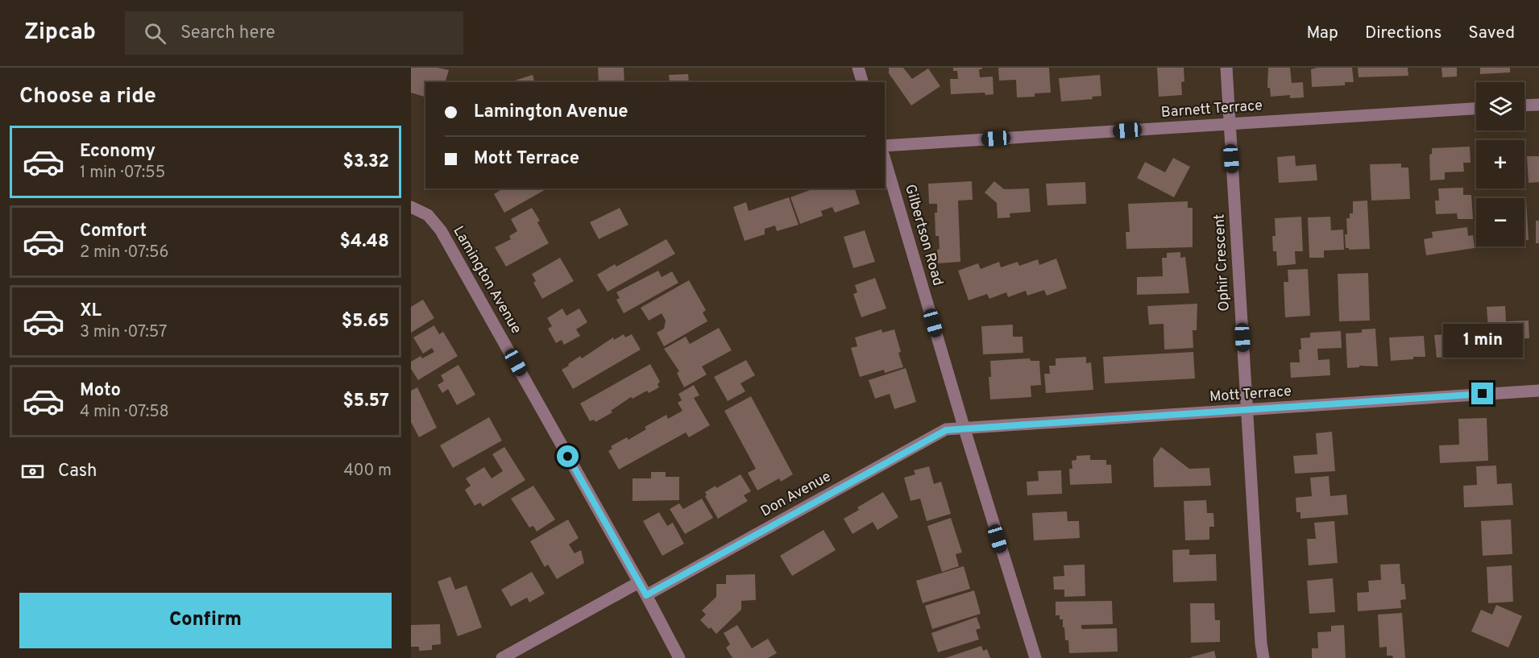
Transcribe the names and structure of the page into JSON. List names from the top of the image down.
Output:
{
  "streets": {
    "street": [
      "Barnett Terrace",
      "Gilbertson Road",
      "Ophir Crescent",
      "Lamington Avenue",
      "Mott Terrace",
      "Don Avenue"
    ]
  },
  "crossings": [
    ["Barnett Terrace", "Ophir Crescent"],
    ["Gilbertson Road", "Mott Terrace"],
    ["Gilbertson Road", "Don Avenue"],
    ["Ophir Crescent", "Mott Terrace"],
    ["Lamington Avenue", "Don Avenue"],
    ["Mott Terrace", "Don Avenue"]
  ],
  "page": {
    "header": "Zipcab",
    "search": "Search here",
    "nav": ["Map", "Directions", "Saved"],
    "heading": "Choose a ride",
    "map_buttons": ["+", "−"],
    "banner": ["Lamington Avenue", "Mott Terrace"],
    "list": [
      {
        "name": "Economy",
        "note": "1 min · 07:55",
        "value": "$3.32"
      },
      {
        "name": "Comfort",
        "note": "2 min · 07:56",
        "value": "$4.48"
      },
      {
        "name": "XL",
        "note": "3 min · 07:57",
        "value": "$5.65"
      },
      {
        "name": "Moto",
        "note": "4 min · 07:58",
        "value": "$5.57"
      }
    ],
    "bubble": "1 min",
    "pay": ["Cash", "400 m"],
    "buttons": "Confirm"
  }
}
